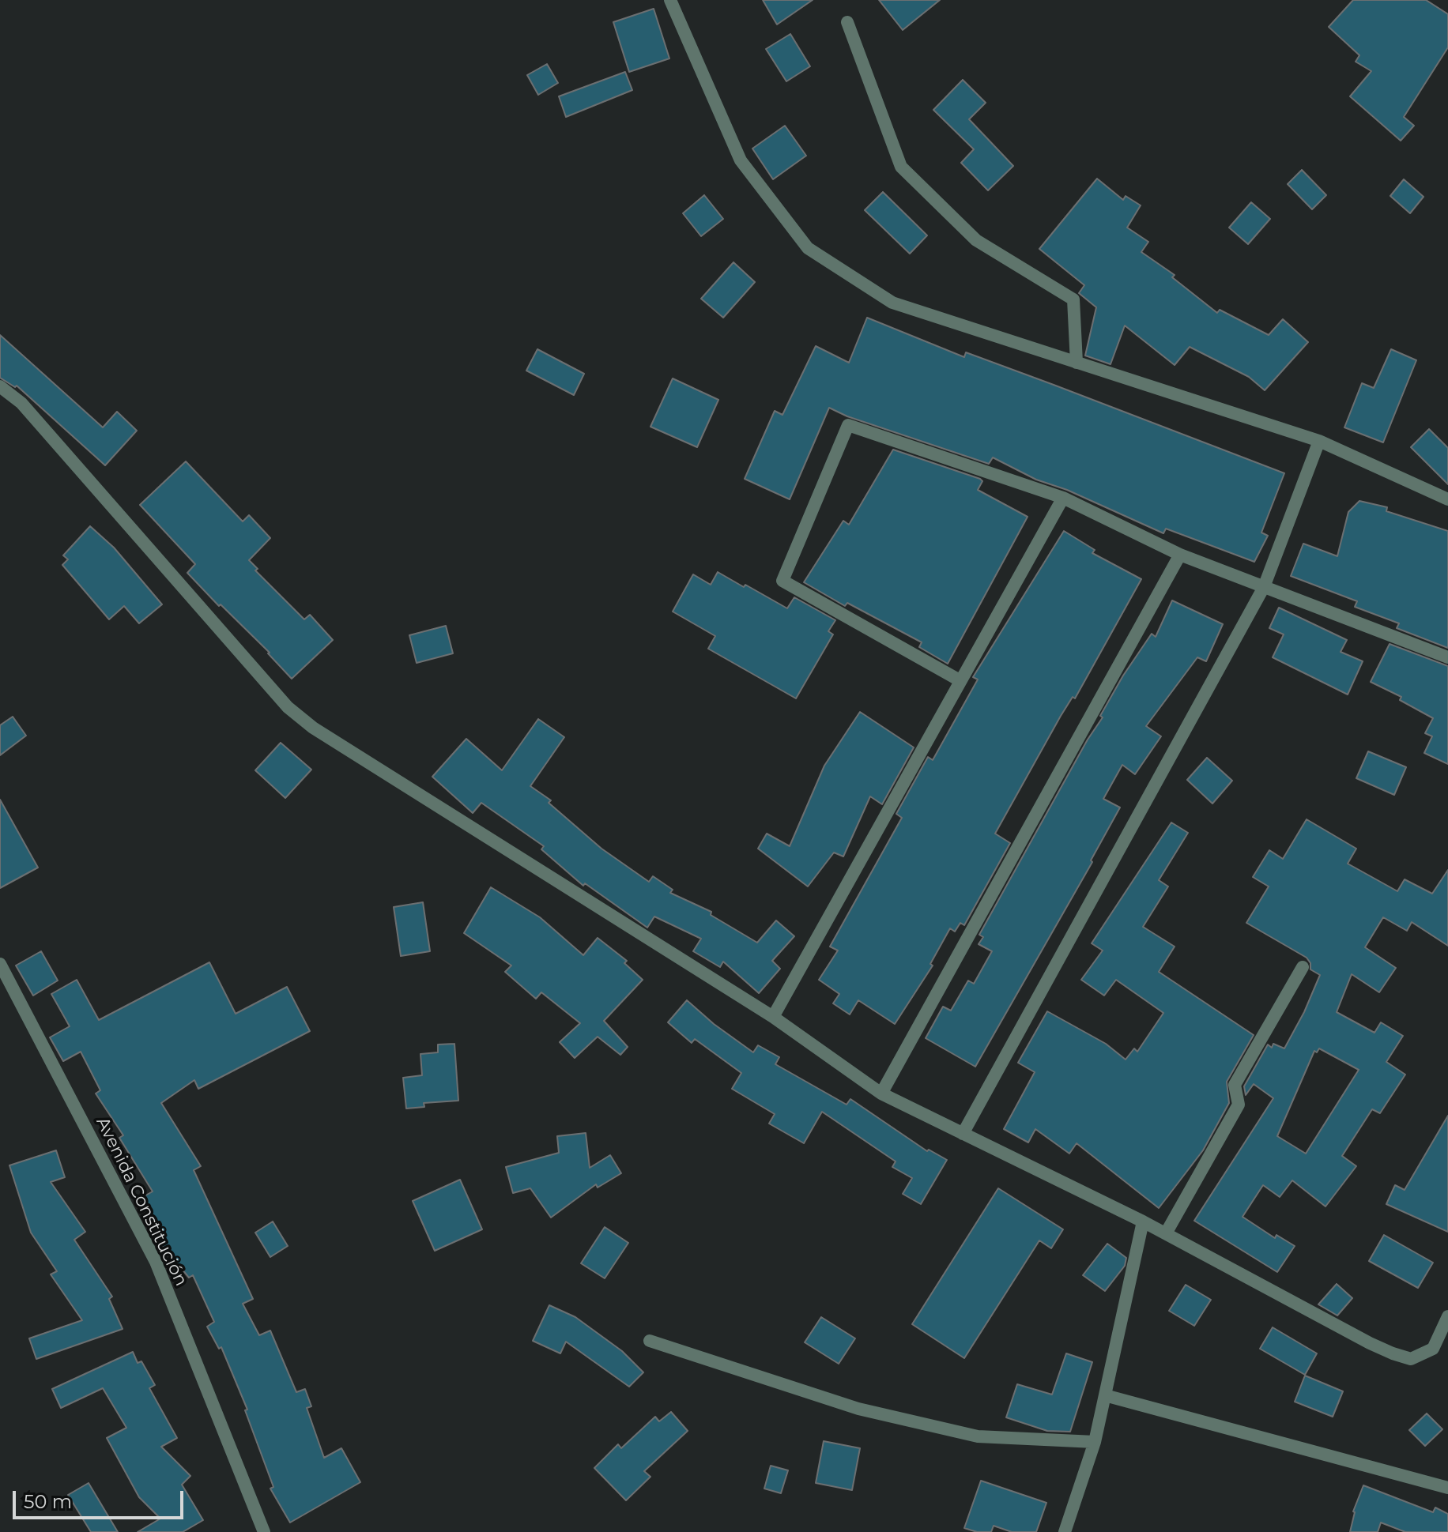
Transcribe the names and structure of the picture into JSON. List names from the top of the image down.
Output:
{
  "streets": {
    "street": ["Avenida Constitución"]
  },
  "scale_bar": "50 m"
}
